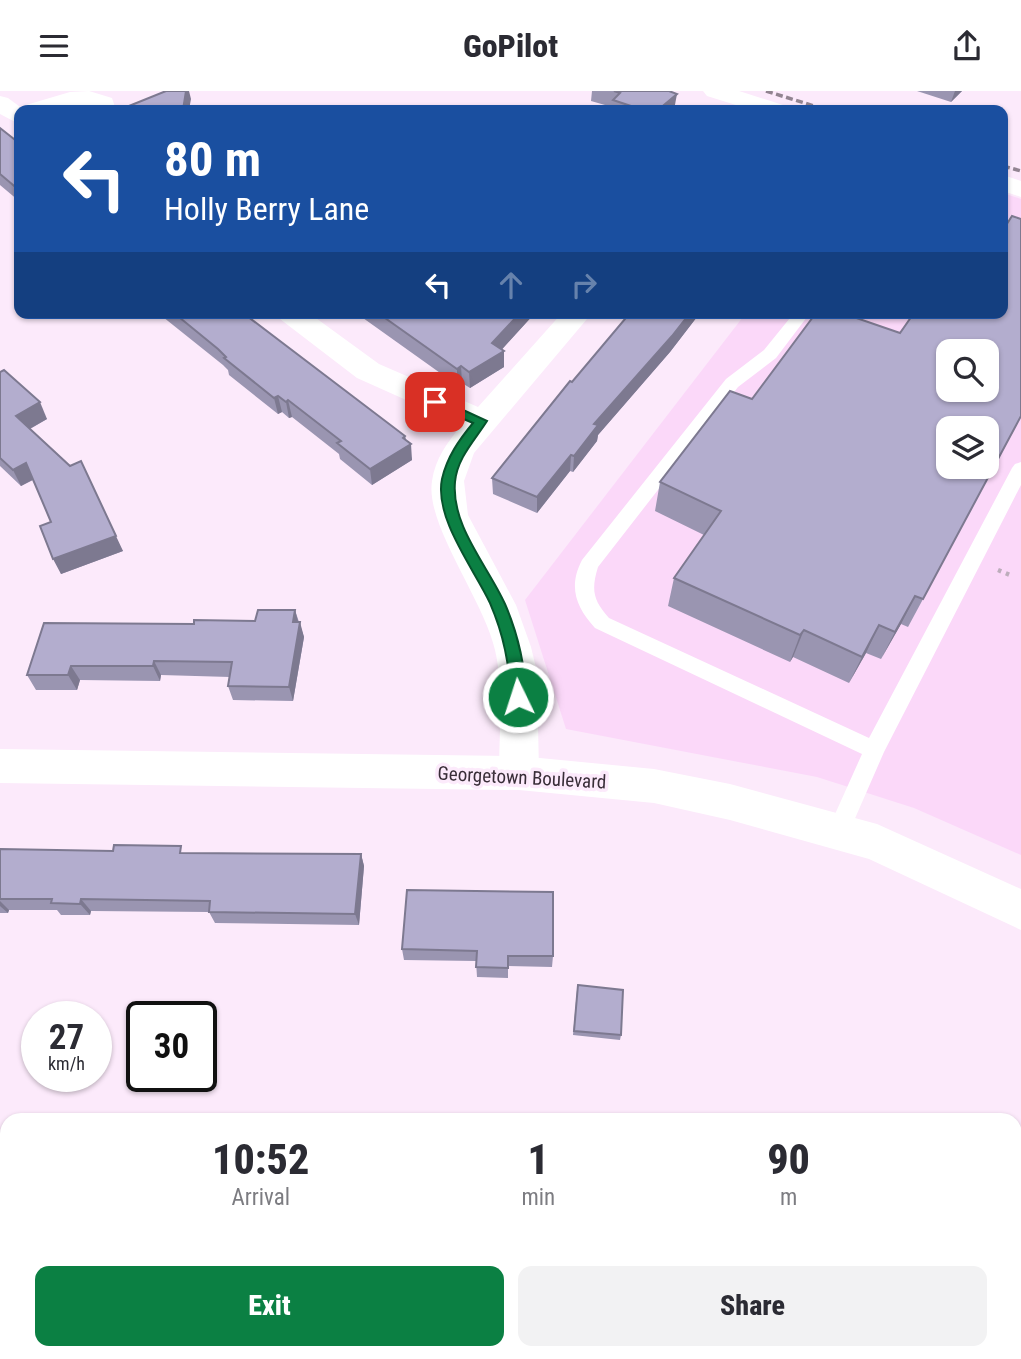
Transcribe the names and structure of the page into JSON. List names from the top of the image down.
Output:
{
  "streets": {
    "street": ["Georgetown Boulevard"]
  },
  "page": {
    "header": "GoPilot",
    "turn": ["80 m", "Holly Berry Lane"],
    "speed": "27 km/h",
    "limit": "30",
    "eta": [
      "10:52",
      "Arrival",
      "1",
      "min",
      "90",
      "m"
    ],
    "buttons": ["Exit", "Share"]
  }
}
